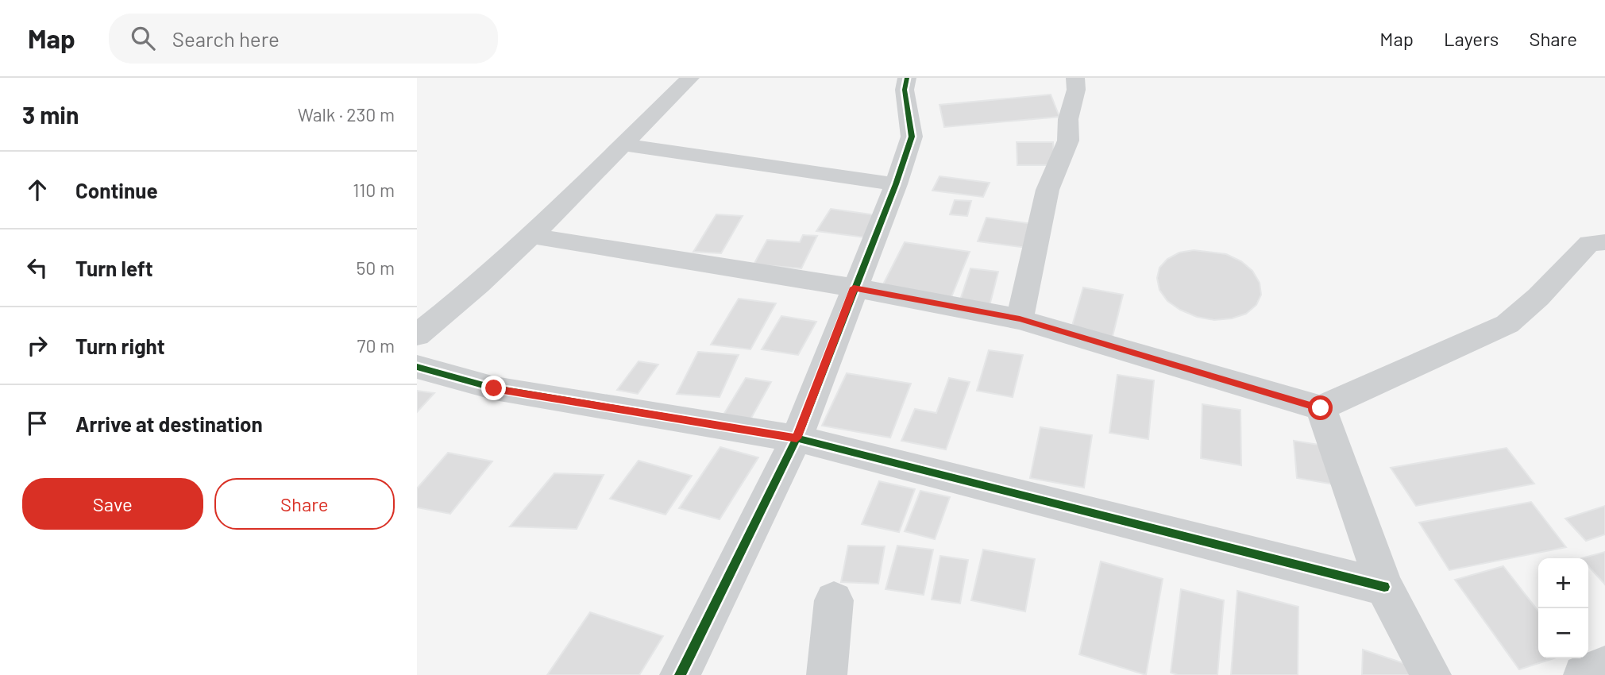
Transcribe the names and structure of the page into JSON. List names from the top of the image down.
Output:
{
  "page": {
    "header": "Map",
    "search": "Search here",
    "nav": ["Map", "Layers", "Share"],
    "heading": ["3 min", "Walk · 230 m"],
    "list": [
      ["Continue", "110 m"],
      ["Turn left", "50 m"],
      ["Turn right", "70 m"],
      "Arrive at destination"
    ],
    "buttons": ["Save", "Share"],
    "map_buttons": ["+", "−"]
  }
}
